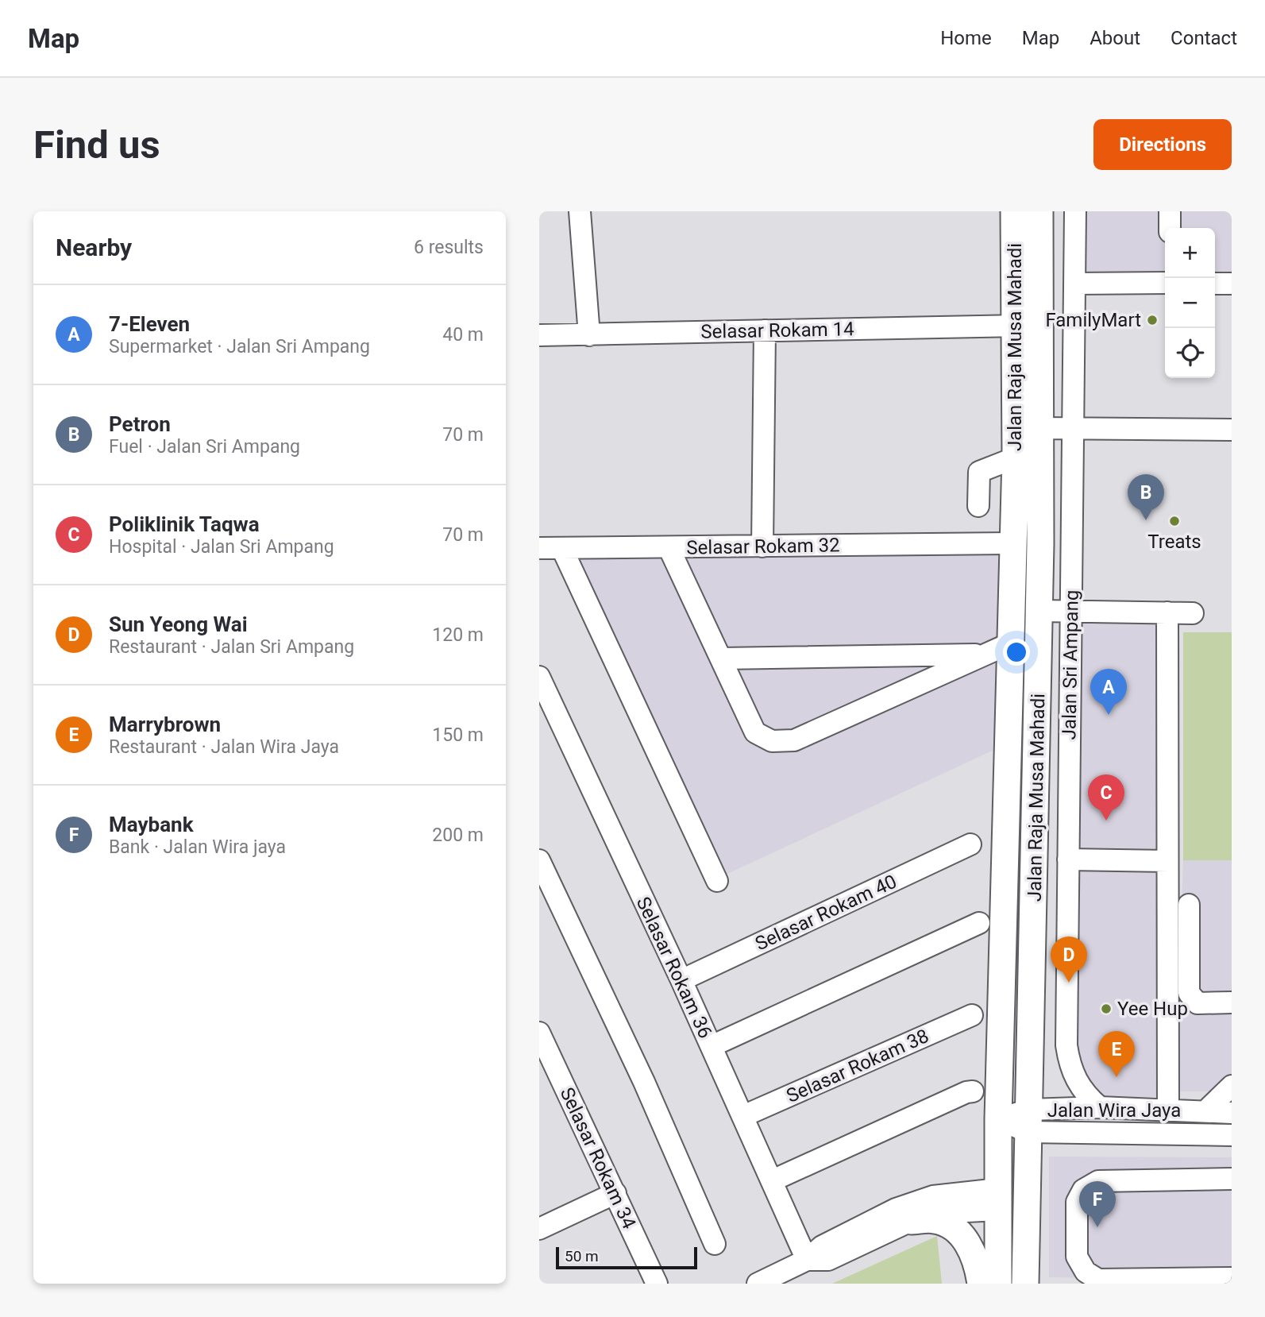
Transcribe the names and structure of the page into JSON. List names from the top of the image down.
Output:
{
  "streets": {
    "main road": ["Jalan Raja Musa Mahadi"],
    "street": [
      "Selasar Rokam 14",
      "Selasar Rokam 32",
      "Jalan Sri Ampang",
      "Selasar Rokam 40",
      "Selasar Rokam 36",
      "Selasar Rokam 38",
      "Jalan Wira Jaya",
      "Selasar Rokam 34"
    ]
  },
  "crossings": [
    ["Selasar Rokam 14", "Jalan Raja Musa Mahadi"],
    ["Jalan Raja Musa Mahadi", "Selasar Rokam 32"],
    ["Jalan Raja Musa Mahadi", "Jalan Wira Jaya"],
    ["Jalan Sri Ampang", "Jalan Wira Jaya"],
    ["Selasar Rokam 40", "Selasar Rokam 36"],
    ["Selasar Rokam 36", "Selasar Rokam 38"]
  ],
  "places": ["FamilyMart", "Treats", "Yee Hup"],
  "scale_bar": "50 m",
  "page": {
    "header": "Map",
    "nav": [
      "Home",
      "Map",
      "About",
      "Contact"
    ],
    "buttons": "Directions",
    "title": "Find us",
    "heading": ["Nearby", "6 results"],
    "map_buttons": ["+", "−"],
    "list": [
      {
        "mark": "A",
        "name": "7-Eleven",
        "note": "Supermarket · Jalan Sri Ampang",
        "value": "40 m"
      },
      {
        "mark": "B",
        "name": "Petron",
        "note": "Fuel · Jalan Sri Ampang",
        "value": "70 m"
      },
      {
        "mark": "C",
        "name": "Poliklinik Taqwa",
        "note": "Hospital · Jalan Sri Ampang",
        "value": "70 m"
      },
      {
        "mark": "D",
        "name": "Sun Yeong Wai",
        "note": "Restaurant · Jalan Sri Ampang",
        "value": "120 m"
      },
      {
        "mark": "E",
        "name": "Marrybrown",
        "note": "Restaurant · Jalan Wira Jaya",
        "value": "150 m"
      },
      {
        "mark": "F",
        "name": "Maybank",
        "note": "Bank · Jalan Wira jaya",
        "value": "200 m"
      }
    ],
    "pins": [
      "B",
      "A",
      "C",
      "D",
      "E",
      "F"
    ],
    "scale": "50 m"
  }
}
